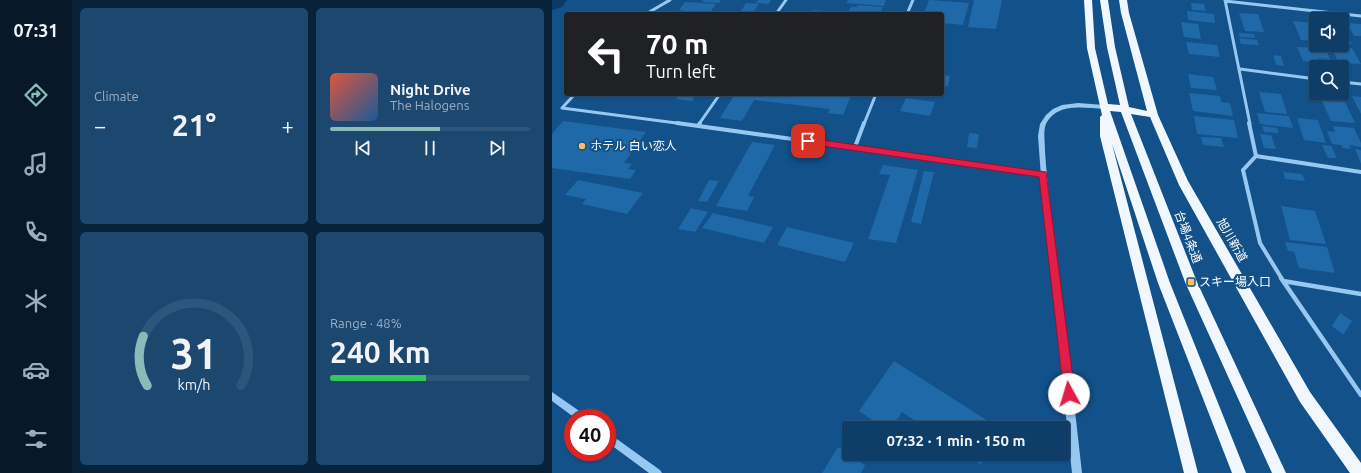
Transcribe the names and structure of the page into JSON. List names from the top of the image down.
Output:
{
  "streets": {
    "highway": ["台場4条通", "旭川新道"]
  },
  "places": {
    "other": ["ホテル 白い恋人"],
    "transit": ["スキー場入口"]
  },
  "page": {
    "tabs": "07:31",
    "tile": [
      "Climate",
      ["Range · 48%", "240 km"]
    ],
    "turn": ["70 m", "Turn left"],
    "song": ["Night Drive", "The Halogens"],
    "heat": ["−", "21°", "+"],
    "limit": "40",
    "trip": "07:32 · 1 min · 150 m",
    "gauge": ["31", "km/h"]
  }
}
